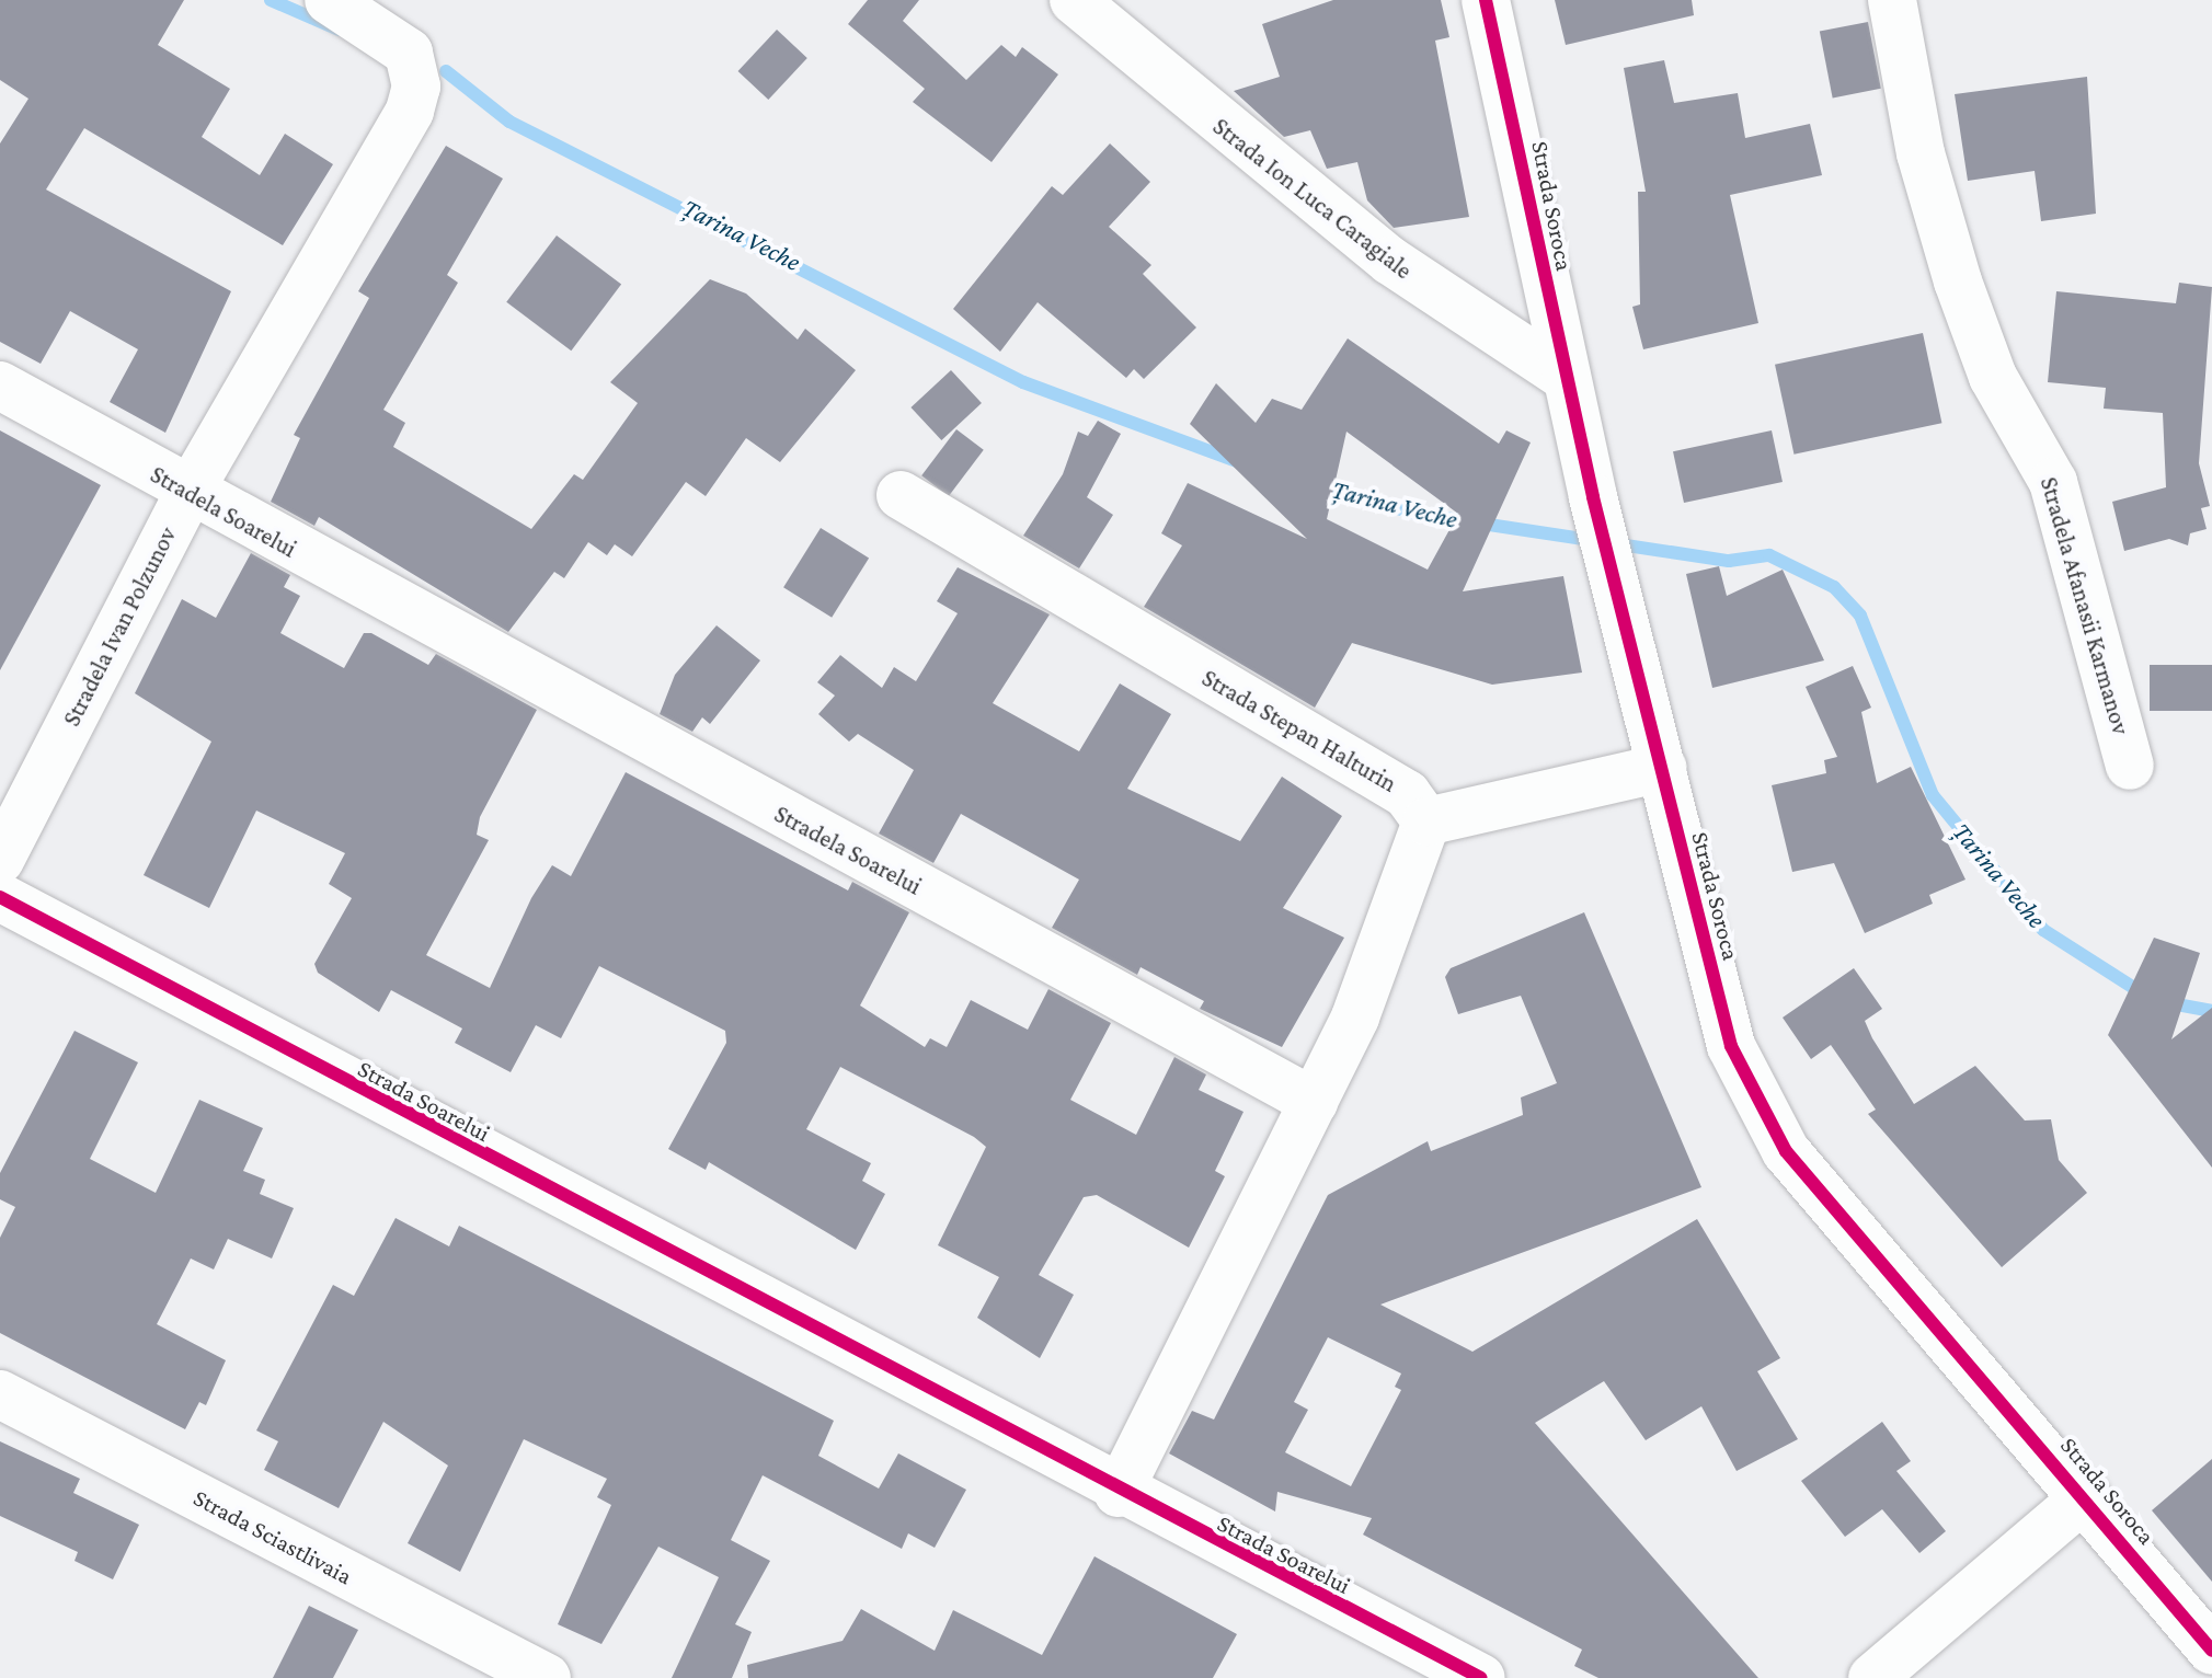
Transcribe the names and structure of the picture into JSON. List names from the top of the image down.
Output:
{
  "streets": {
    "street": [
      "Strada Ion Luca Caragiale",
      "Strada Soroca",
      "Stradela Soarelui",
      "Stradela Afanasii Karmanov",
      "Stradela Ivan Polzunov",
      "Strada Stepan Halturin",
      "Strada Soarelui",
      "Strada Sciastlivaia"
    ]
  },
  "crossings": [
    ["Strada Ion Luca Caragiale", "Strada Soroca"],
    ["Stradela Soarelui", "Stradela Ivan Polzunov"]
  ],
  "water": ["Țarina Veche"]
}
